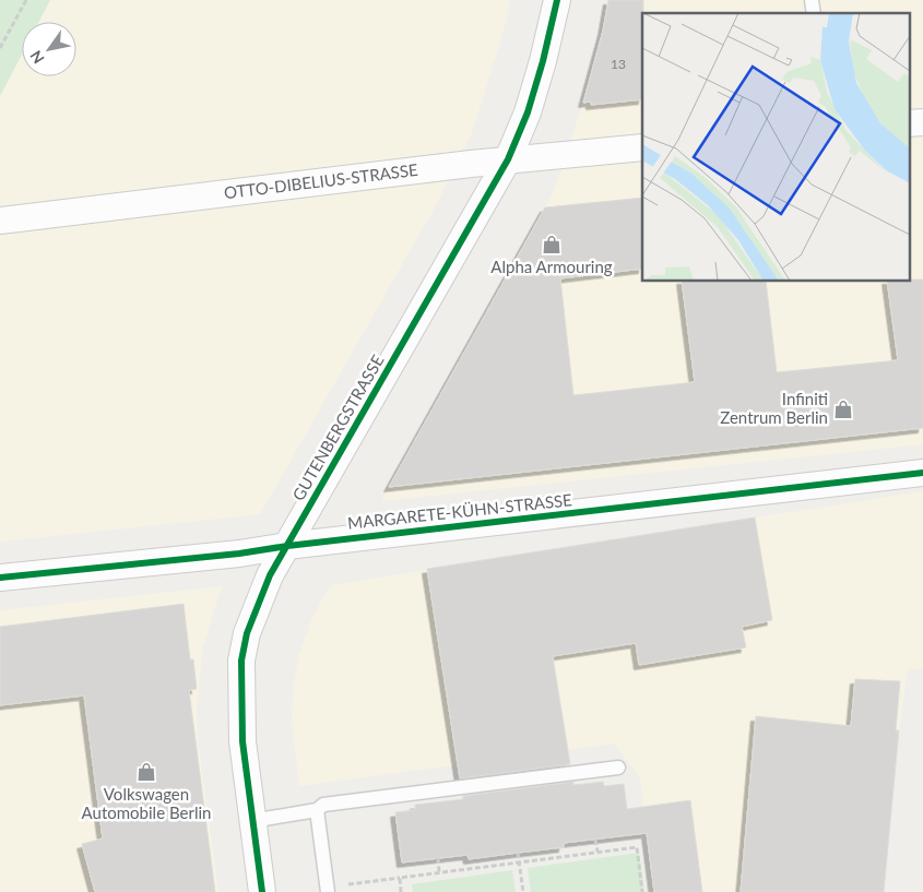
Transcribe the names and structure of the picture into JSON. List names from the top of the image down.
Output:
{
  "streets": {
    "street": ["OTTO-DIBELIUS-STRASSE", "GUTENBERGSTRASSE", "MARGARETE-KÜHN-STRASSE"]
  },
  "crossings": [
    ["OTTO-DIBELIUS-STRASSE", "GUTENBERGSTRASSE"],
    ["GUTENBERGSTRASSE", "MARGARETE-KÜHN-STRASSE"]
  ],
  "places": {
    "shop": ["Alpha Armouring", "Infiniti Zentrum Berlin", "Volkswagen Automobile Berlin"]
  },
  "house_numbers": ["13"],
  "north": "bottom left"
}
